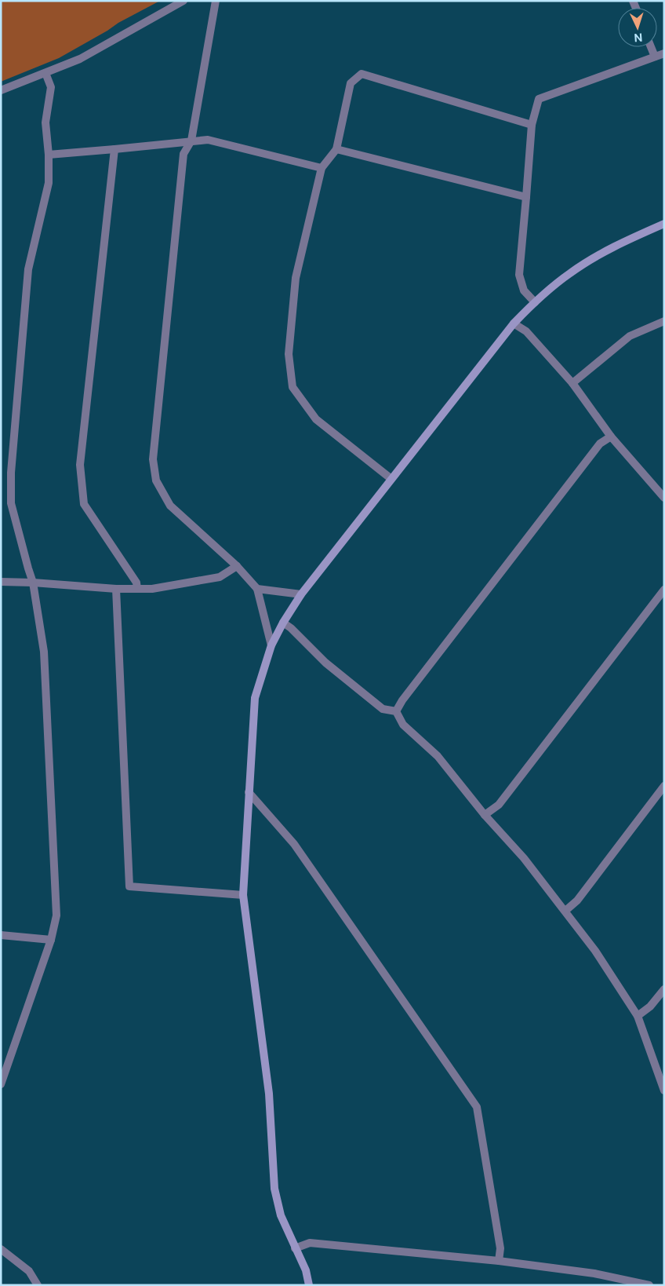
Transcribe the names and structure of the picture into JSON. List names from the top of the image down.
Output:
{
  "north": "bottom"
}
